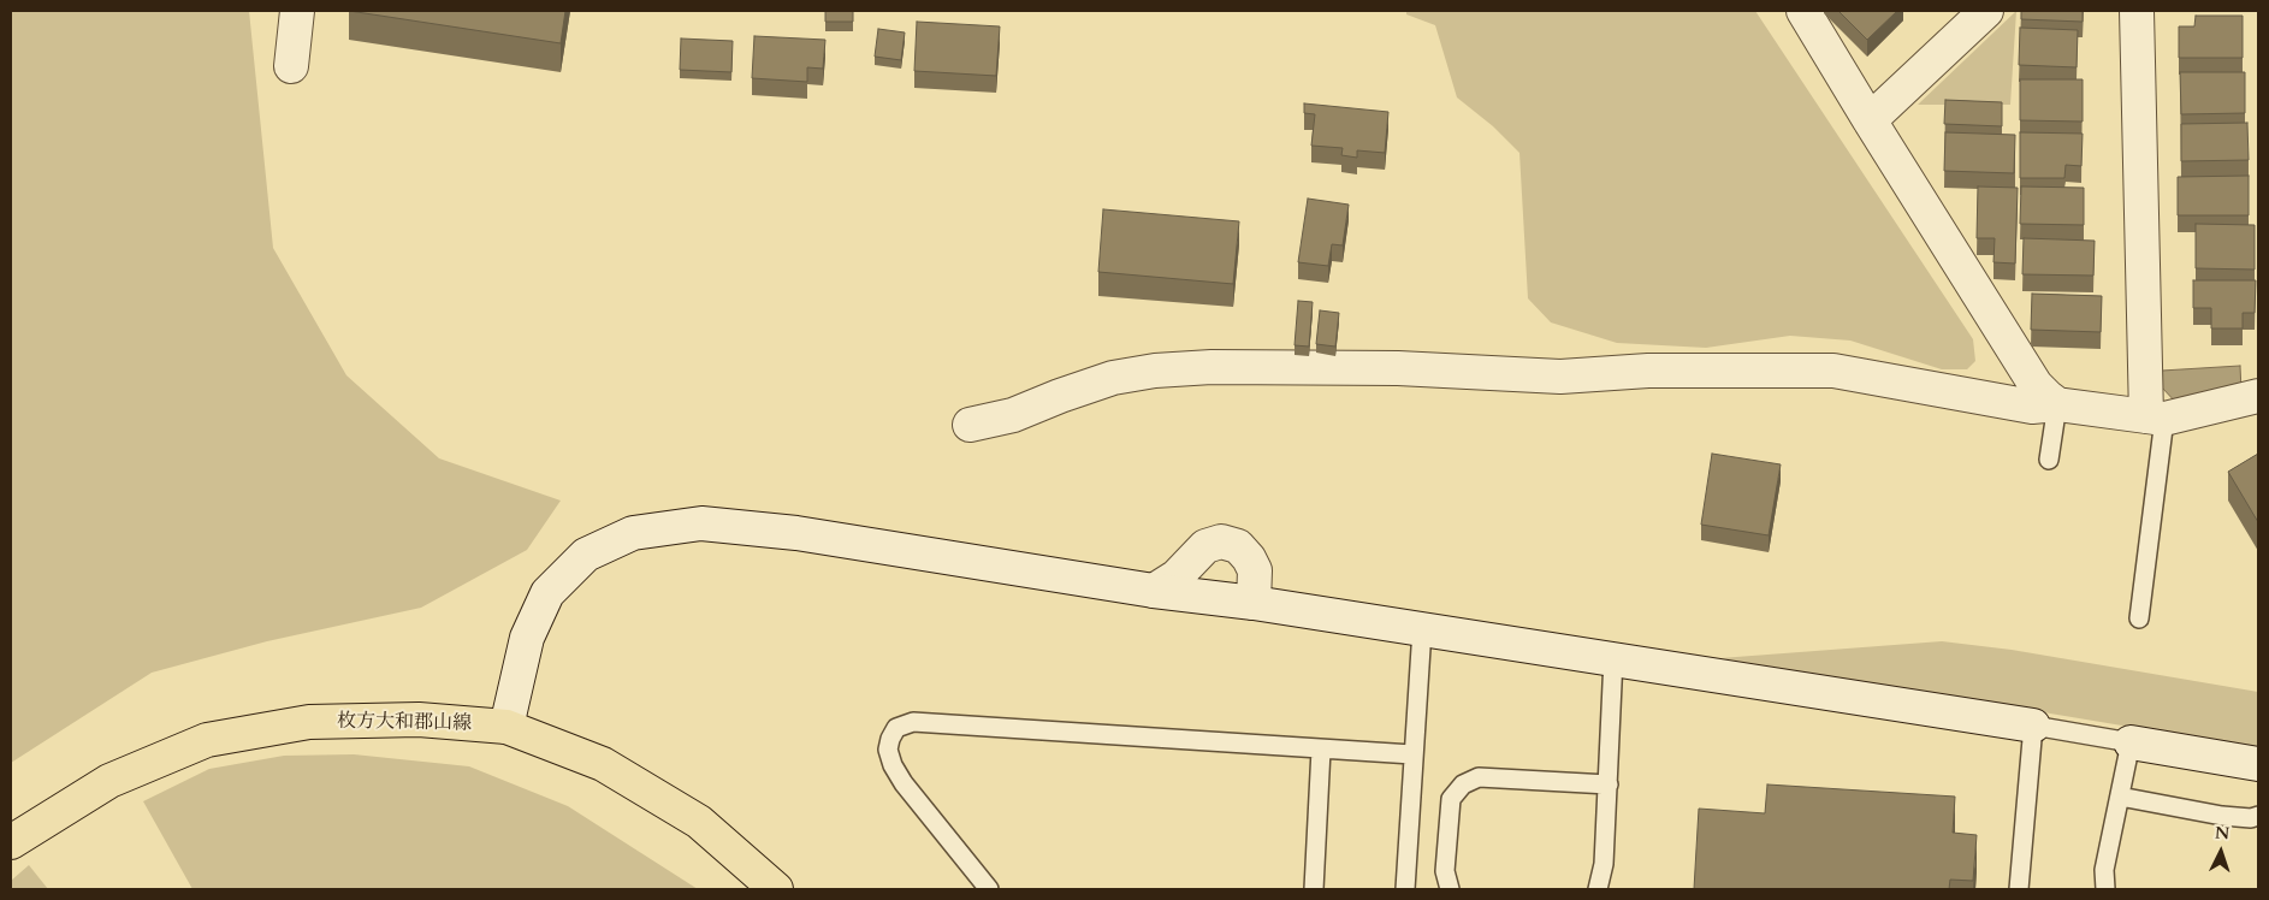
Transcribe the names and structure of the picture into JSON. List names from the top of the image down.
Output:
{
  "streets": {
    "main road": ["枚方大和郡山線"]
  },
  "north": "top"
}
